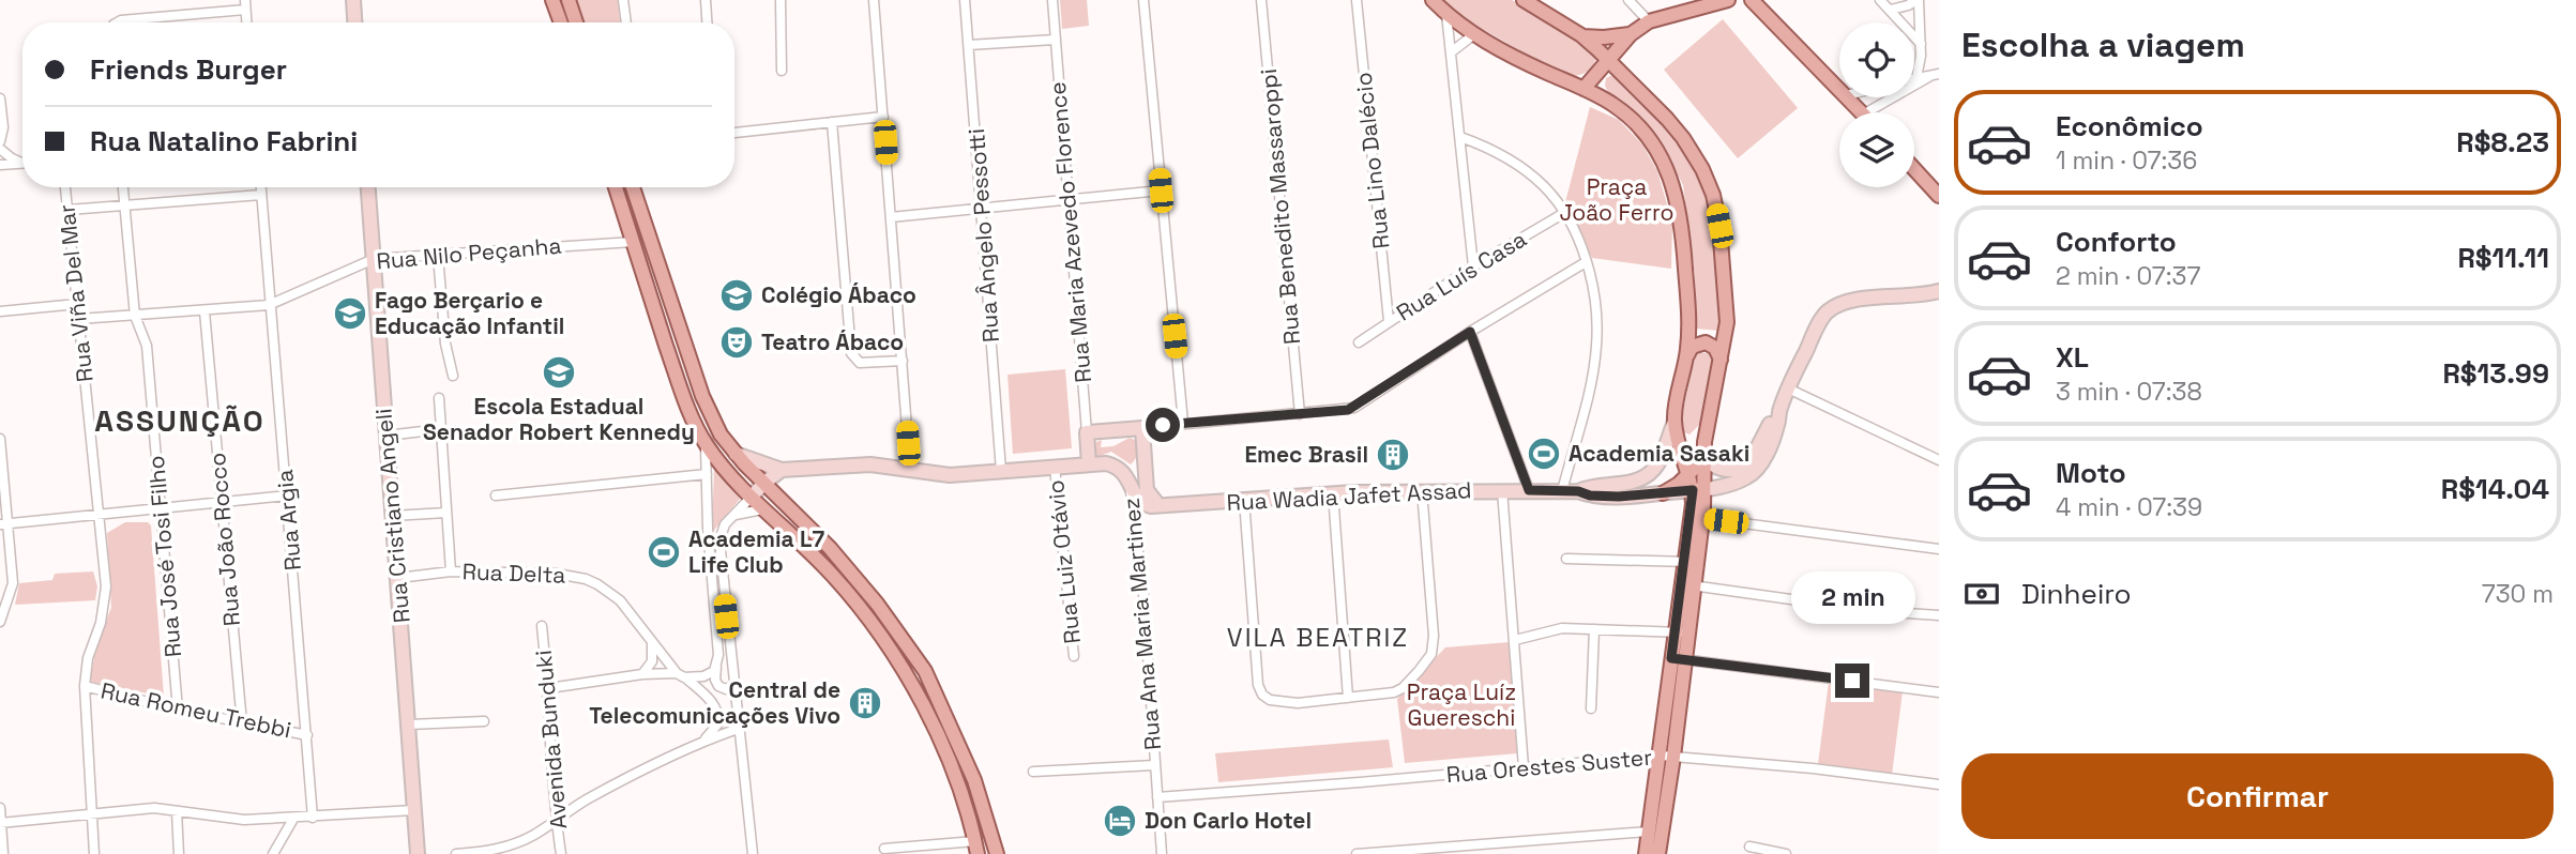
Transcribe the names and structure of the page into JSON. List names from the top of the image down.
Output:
{
  "streets": {
    "street": [
      "Rua Lino Dalécio",
      "Rua Benedito Massaroppi",
      "Rua Maria Azevedo Florence",
      "Rua Ângelo Pessotti",
      "Rua Nilo Peçanha",
      "Rua Luís Casa",
      "Rua Viña Del Mar",
      "Rua Wadia Jafet Assad",
      "Rua Cristiano Angeli",
      "Rua Argia",
      "Rua João Rocco",
      "Rua José Tosi Filho",
      "Rua Luiz Otávio",
      "Rua Delta",
      "Rua Ana Maria Martinez",
      "Rua Romeu Trebbi",
      "Avenida Bunduki",
      "Rua Orestes Suster"
    ]
  },
  "crossings": [
    ["Rua Lino Dalécio", "Rua Luís Casa"],
    ["Rua Maria Azevedo Florence", "Rua Ana Maria Martinez"],
    ["Rua Ângelo Pessotti", "Rua Ana Maria Martinez"],
    ["Rua Nilo Peçanha", "Rua Viña Del Mar"],
    ["Rua Nilo Peçanha", "Rua Cristiano Angeli"],
    ["Rua Nilo Peçanha", "Rua Argia"],
    ["Rua Nilo Peçanha", "Rua João Rocco"],
    ["Rua Nilo Peçanha", "Rua José Tosi Filho"],
    ["Rua Viña Del Mar", "Rua Romeu Trebbi"],
    ["Rua Cristiano Angeli", "Rua Delta"],
    ["Rua Argia", "Rua Romeu Trebbi"],
    ["Rua João Rocco", "Rua Romeu Trebbi"],
    ["Rua José Tosi Filho", "Rua Romeu Trebbi"],
    ["Rua Luiz Otávio", "Rua Ana Maria Martinez"],
    ["Rua Ana Maria Martinez", "Rua Orestes Suster"]
  ],
  "districts": ["ASSUNÇÃO", "VILA BEATRIZ"],
  "parks": ["Praça João Ferro", "Praça Luíz Guereschi"],
  "places": {
    "school or university": ["Colégio Ábaco", "Fago Berçario e Educação Infantil", "Escola Estadual Senador Robert Kennedy"],
    "theatre": ["Teatro Ábaco"],
    "sports": ["Academia Sasaki", "Academia L7 Life Club"],
    "building": ["Emec Brasil", "Central de Telecomunicações Vivo"],
    "hotel": ["Don Carlo Hotel"]
  },
  "page": {
    "heading": "Escolha a viagem",
    "banner": ["Friends Burger", "Rua Natalino Fabrini"],
    "list": [
      {
        "name": "Econômico",
        "note": "1 min · 07:36",
        "value": "R$8.23"
      },
      {
        "name": "Conforto",
        "note": "2 min · 07:37",
        "value": "R$11.11"
      },
      {
        "name": "XL",
        "note": "3 min · 07:38",
        "value": "R$13.99"
      },
      {
        "name": "Moto",
        "note": "4 min · 07:39",
        "value": "R$14.04"
      }
    ],
    "pay": ["Dinheiro", "730 m"],
    "bubble": "2 min",
    "buttons": "Confirmar"
  }
}
